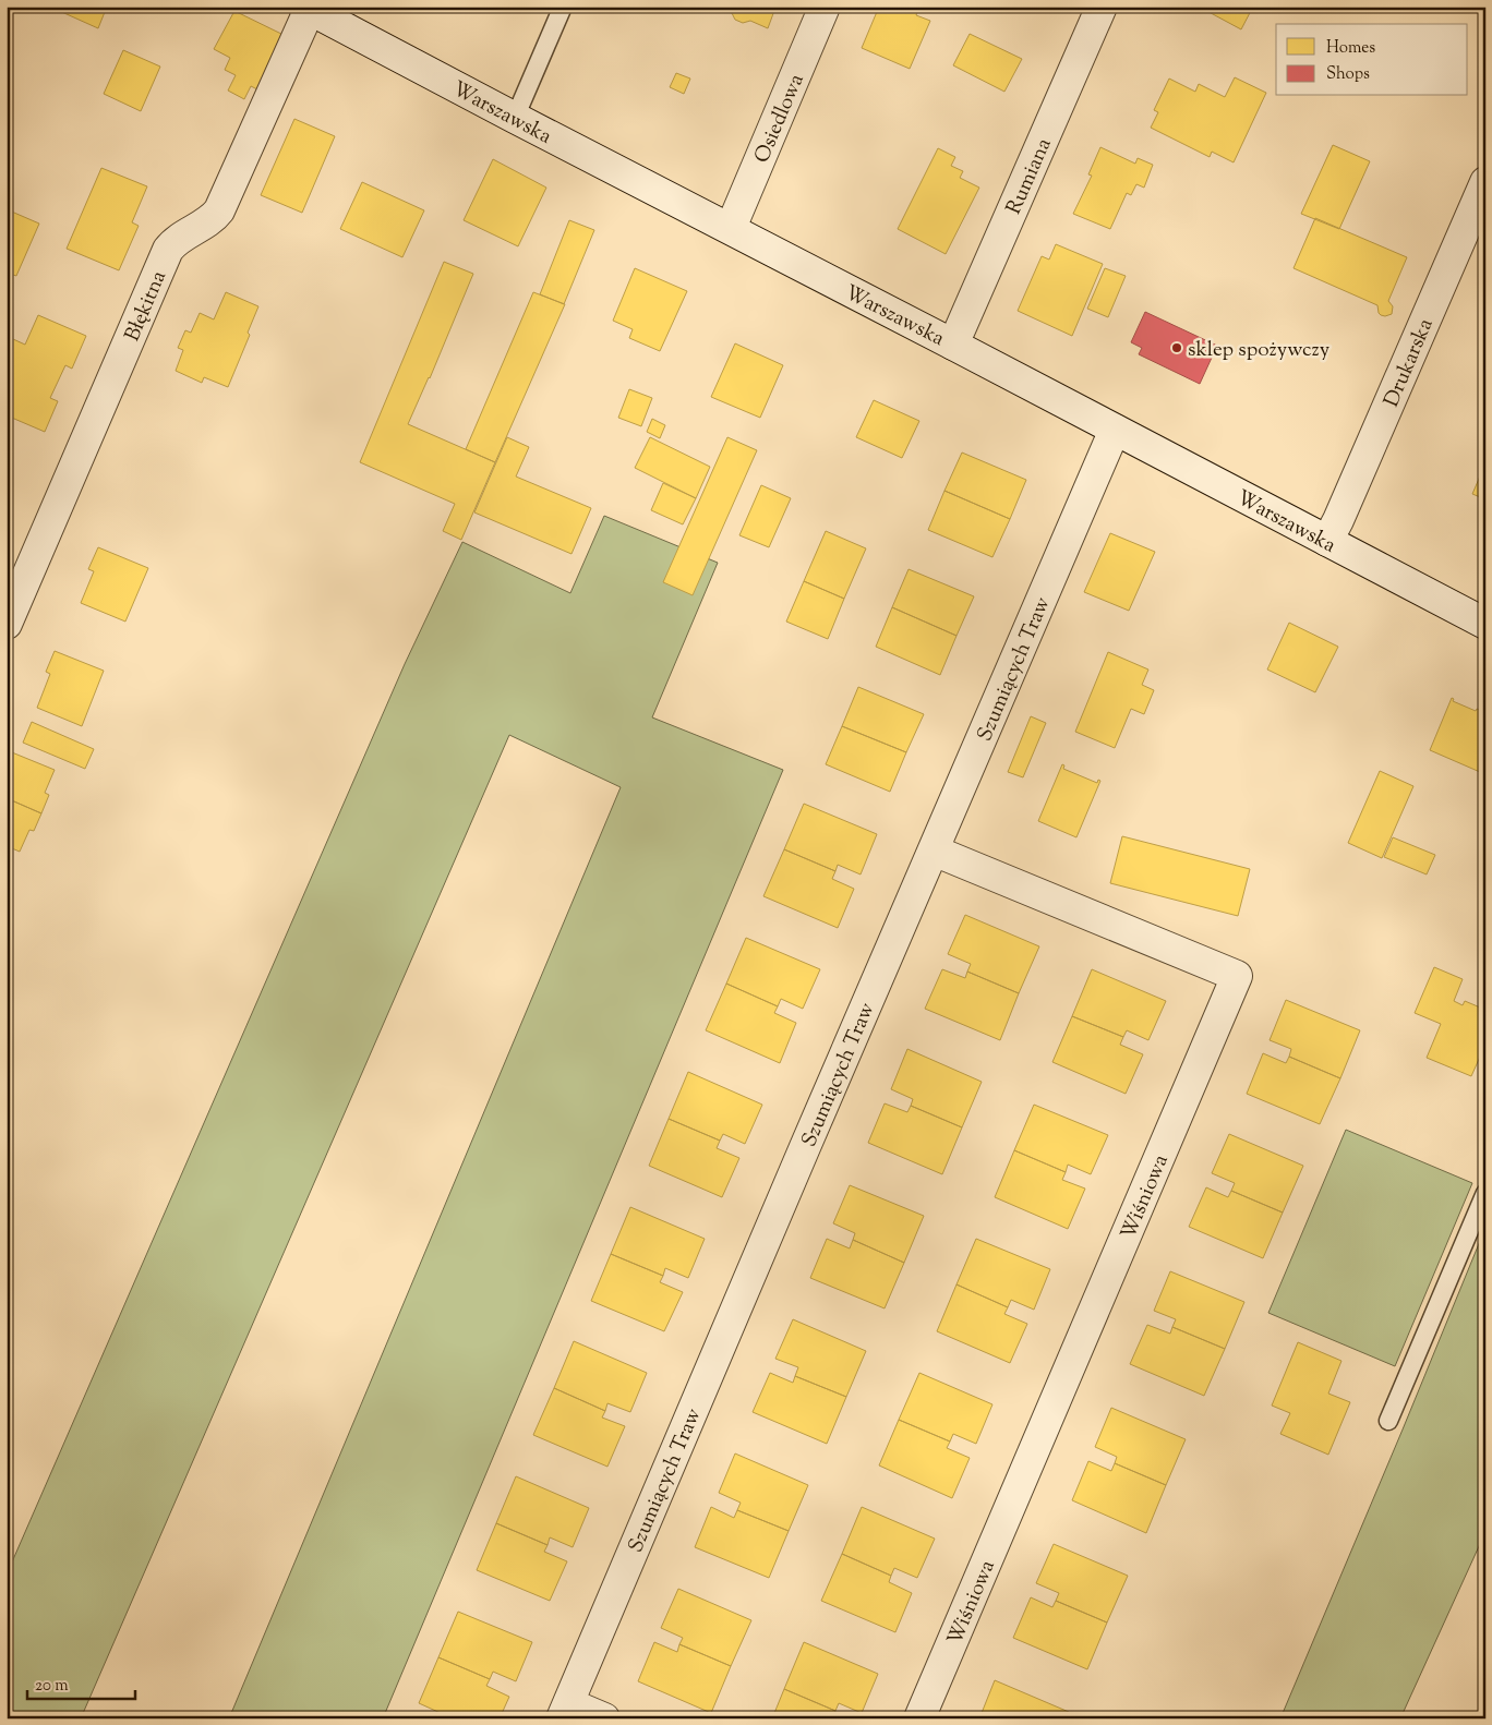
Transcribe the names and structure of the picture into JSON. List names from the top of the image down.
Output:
{
  "streets": {
    "street": [
      "Warszawska",
      "Osiedlowa",
      "Rumiana",
      "Błękitna",
      "Drukarska",
      "Szumiących Traw",
      "Wiśniowa"
    ]
  },
  "crossings": [
    ["Warszawska", "Osiedlowa"],
    ["Warszawska", "Rumiana"],
    ["Warszawska", "Błękitna"],
    ["Warszawska", "Drukarska"],
    ["Warszawska", "Szumiących Traw"],
    ["Szumiących Traw", "Wiśniowa"]
  ],
  "places": ["sklep spożywczy"],
  "legend": ["Homes", "Shops"],
  "scale_bar": "20 m"
}
